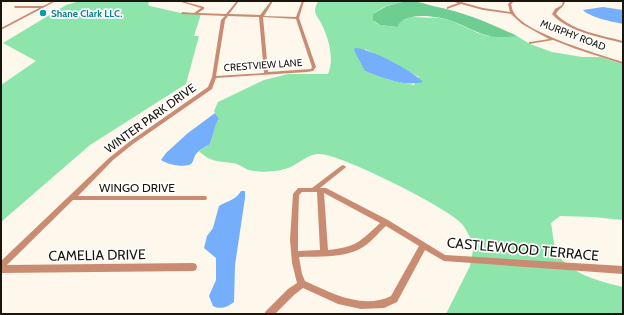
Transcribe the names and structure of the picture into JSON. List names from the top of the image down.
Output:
{
  "streets": {
    "street": [
      "MURPHY ROAD",
      "CRESTVIEW LANE",
      "WINTER PARK DRIVE",
      "WINGO DRIVE",
      "CASTLEWOOD TERRACE",
      "CAMELIA DRIVE"
    ]
  },
  "crossings": [
    ["CRESTVIEW LANE", "WINTER PARK DRIVE"],
    ["WINTER PARK DRIVE", "WINGO DRIVE"]
  ],
  "places": ["Shane Clark LLC."]
}
